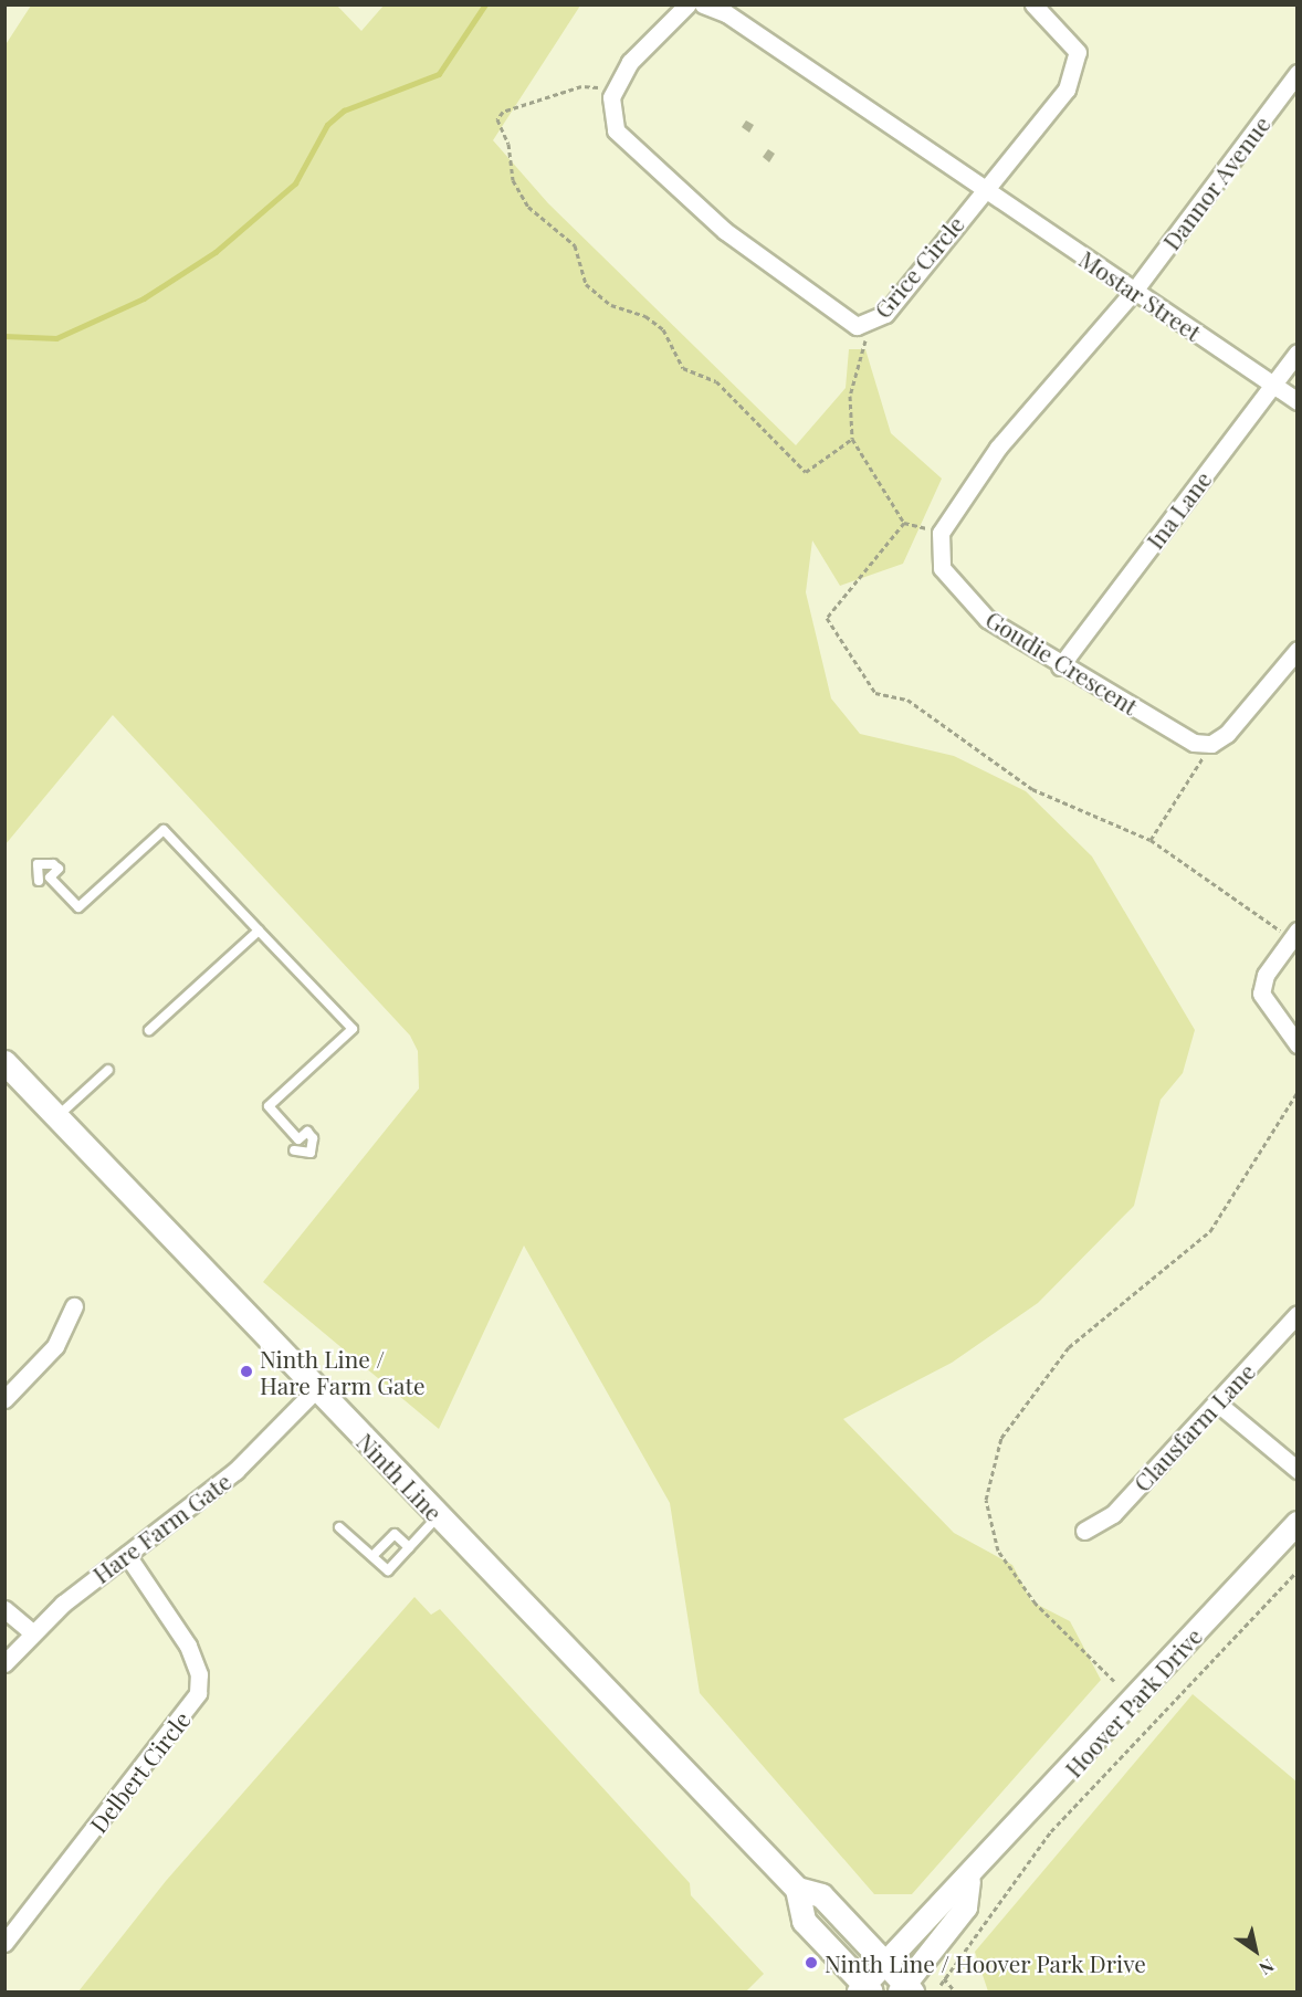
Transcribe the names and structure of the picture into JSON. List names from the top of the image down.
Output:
{
  "streets": {
    "main road": ["Ninth Line"],
    "street": [
      "Dannor Avenue",
      "Grice Circle",
      "Mostar Street",
      "Ina Lane",
      "Goudie Crescent",
      "Clausfarm Lane",
      "Hare Farm Gate",
      "Hoover Park Drive",
      "Delbert Circle"
    ]
  },
  "crossings": [
    ["Dannor Avenue", "Mostar Street"],
    ["Grice Circle", "Mostar Street"],
    ["Mostar Street", "Ina Lane"],
    ["Ina Lane", "Goudie Crescent"],
    ["Ninth Line", "Hare Farm Gate"],
    ["Ninth Line", "Hoover Park Drive"],
    ["Hare Farm Gate", "Delbert Circle"]
  ],
  "places": ["Ninth Line / Hare Farm Gate", "Ninth Line / Hoover Park Drive"],
  "north": "bottom right"
}
